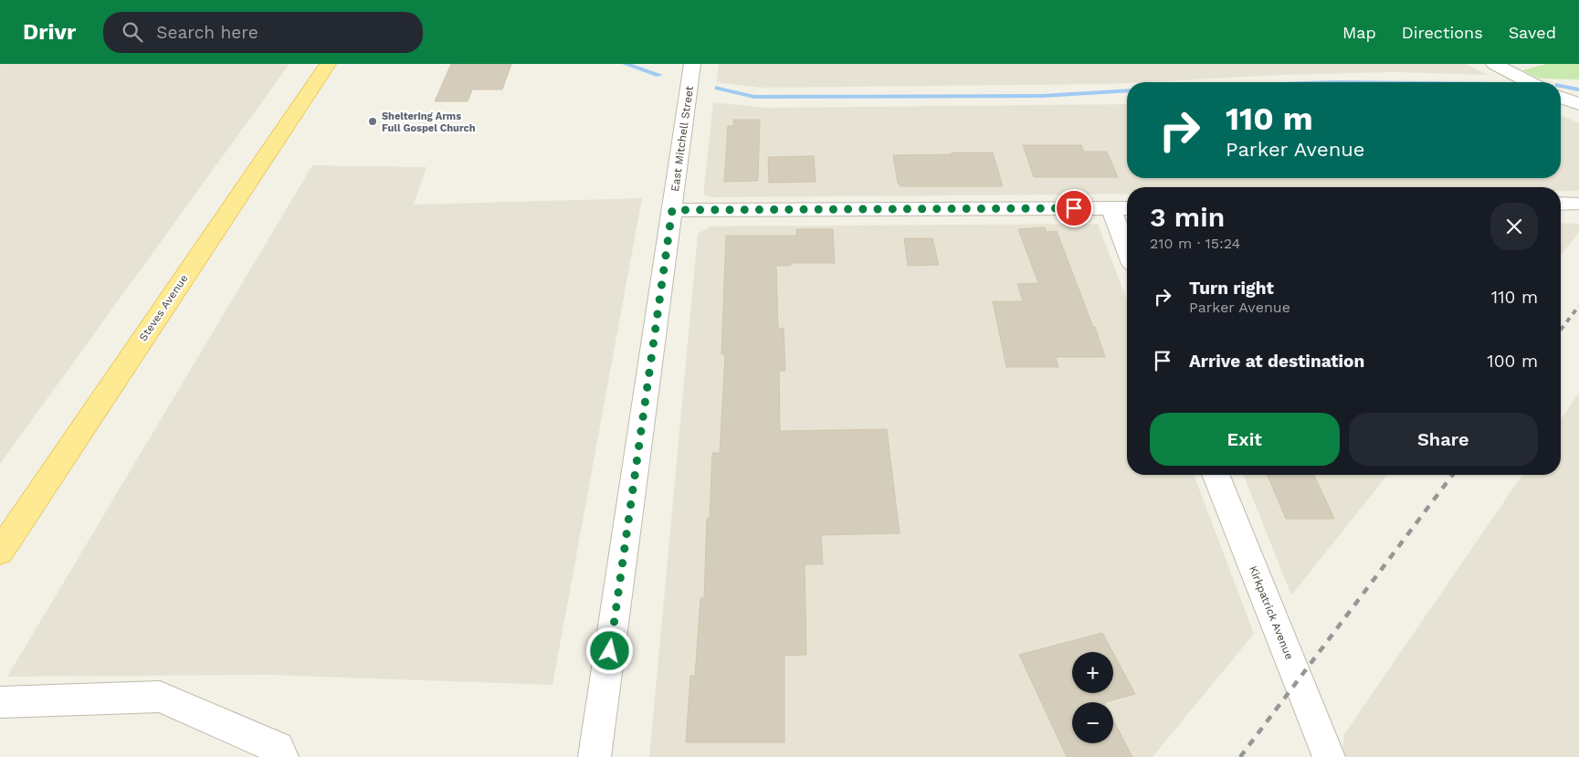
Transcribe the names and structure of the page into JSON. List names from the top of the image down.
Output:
{
  "streets": {
    "main road": ["Steves Avenue"],
    "street": ["East Mitchell Street", "Kirkpatrick Avenue"]
  },
  "places": ["Sheltering Arms Full Gospel Church"],
  "page": {
    "header": "Drivr",
    "search": "Search here",
    "nav": ["Map", "Directions", "Saved"],
    "turn": ["110 m", "Parker Avenue"],
    "heading": ["3 min", "210 m · 15:24"],
    "list": [
      {
        "name": "Turn right",
        "note": "Parker Avenue",
        "value": "110 m"
      },
      {
        "name": "Arrive at destination",
        "value": "100 m"
      }
    ],
    "buttons": ["Exit", "Share"],
    "map_buttons": ["+", "−"]
  }
}
